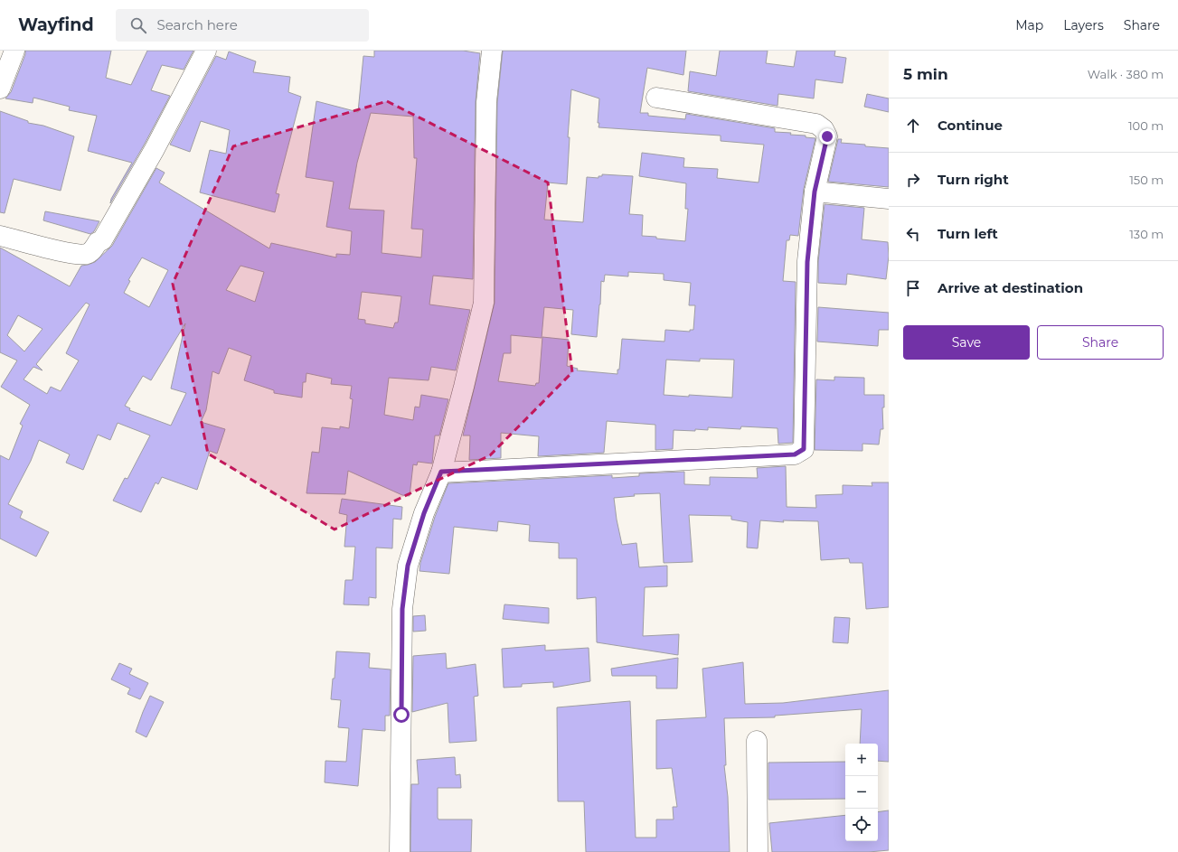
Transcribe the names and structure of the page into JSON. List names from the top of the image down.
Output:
{
  "page": {
    "header": "Wayfind",
    "search": "Search here",
    "nav": ["Map", "Layers", "Share"],
    "heading": ["5 min", "Walk · 380 m"],
    "list": [
      ["Continue", "100 m"],
      ["Turn right", "150 m"],
      ["Turn left", "130 m"],
      "Arrive at destination"
    ],
    "buttons": ["Save", "Share"],
    "map_buttons": ["+", "−"]
  }
}
